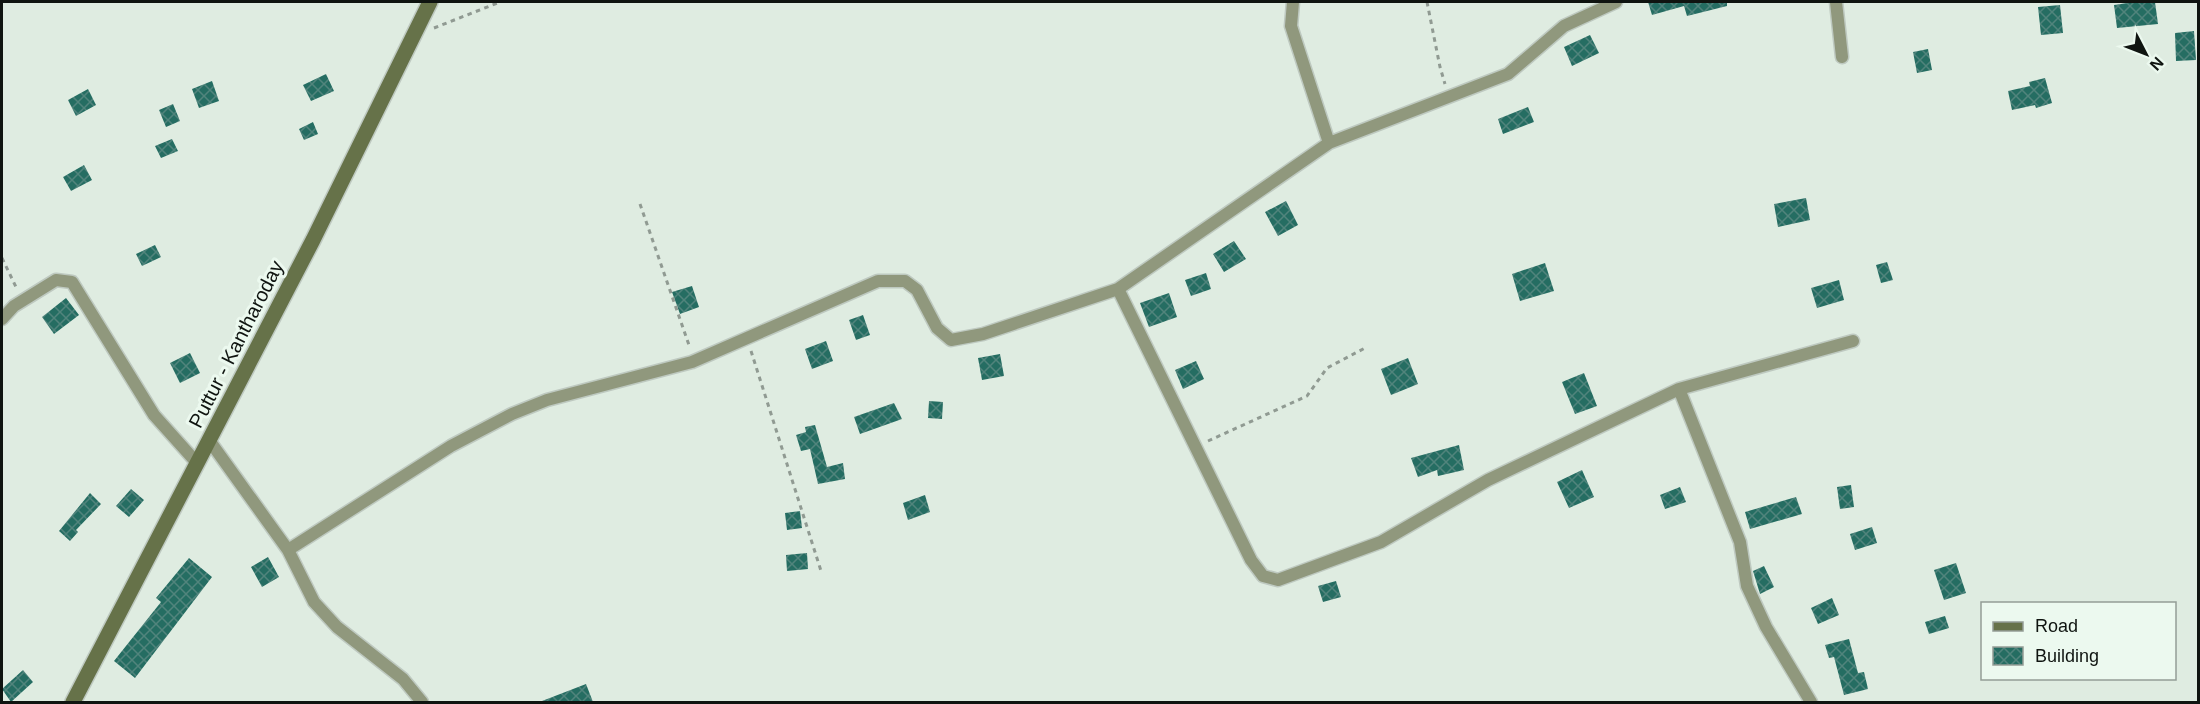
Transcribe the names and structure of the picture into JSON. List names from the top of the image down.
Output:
{
  "streets": {
    "main road": ["Puttur - Kantharoday"]
  },
  "legend": ["Road", "Building"],
  "north": "bottom right"
}
